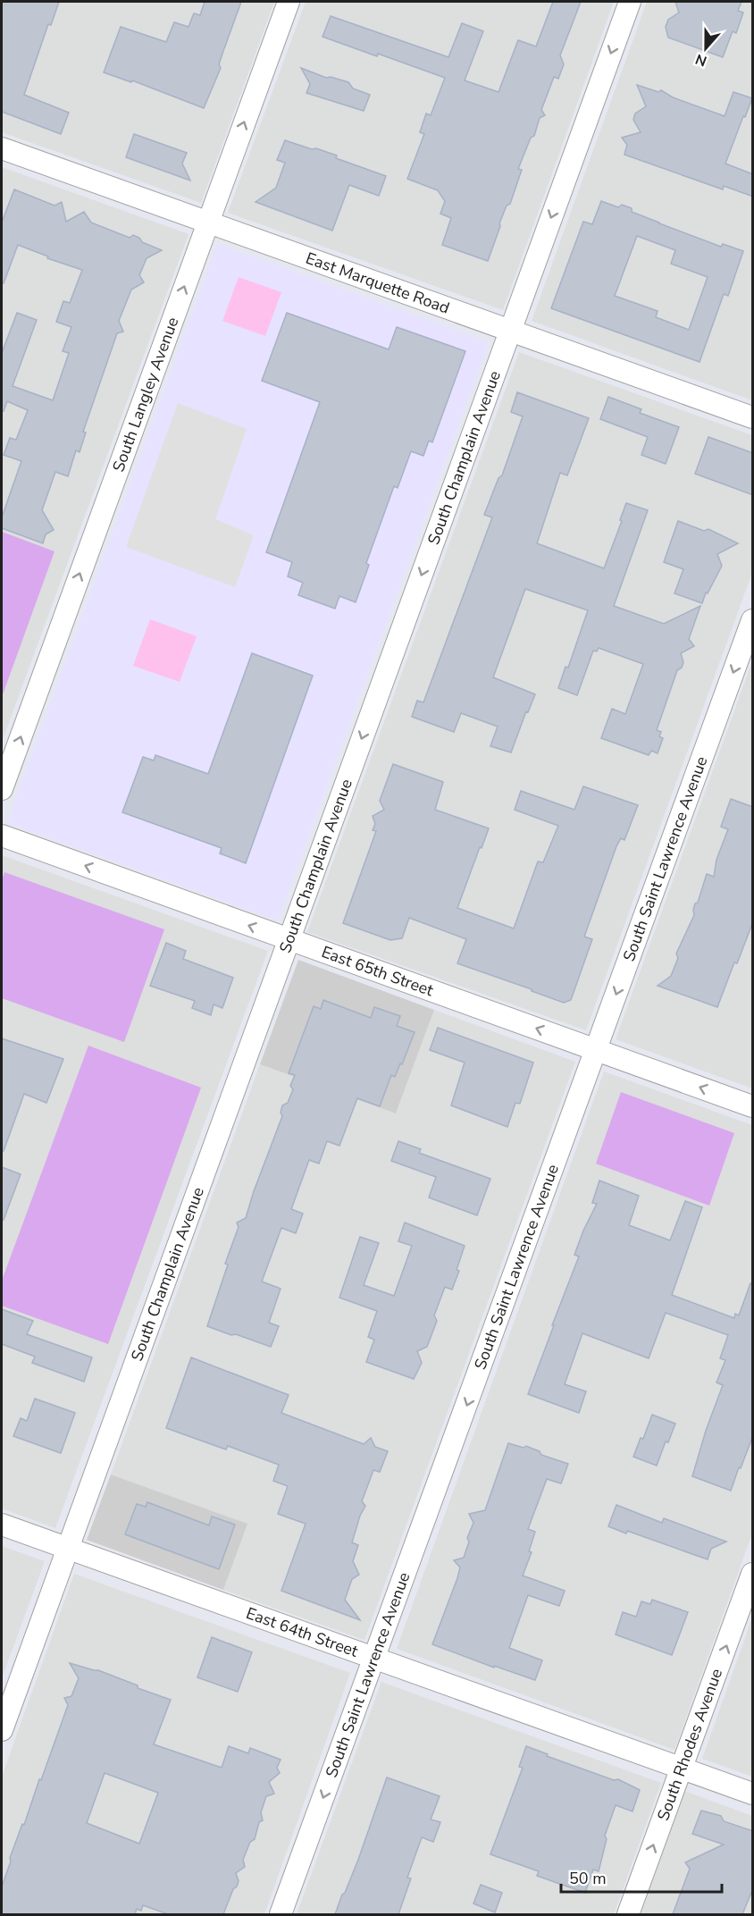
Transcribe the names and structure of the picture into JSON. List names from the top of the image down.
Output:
{
  "streets": {
    "street": [
      "East Marquette Road",
      "South Langley Avenue",
      "South Champlain Avenue",
      "South Saint Lawrence Avenue",
      "East 65th Street",
      "East 64th Street",
      "South Rhodes Avenue"
    ]
  },
  "crossings": [
    ["East Marquette Road", "South Langley Avenue"],
    ["East Marquette Road", "South Champlain Avenue"],
    ["South Champlain Avenue", "East 65th Street"],
    ["South Champlain Avenue", "East 64th Street"],
    ["South Saint Lawrence Avenue", "East 65th Street"],
    ["South Saint Lawrence Avenue", "East 64th Street"],
    ["East 64th Street", "South Rhodes Avenue"]
  ],
  "one_way": [
    "South Langley Avenue",
    "South Champlain Avenue",
    "South Saint Lawrence Avenue",
    "East 65th Street",
    "South Rhodes Avenue"
  ],
  "scale_bar": "50 m",
  "north": "bottom"
}
